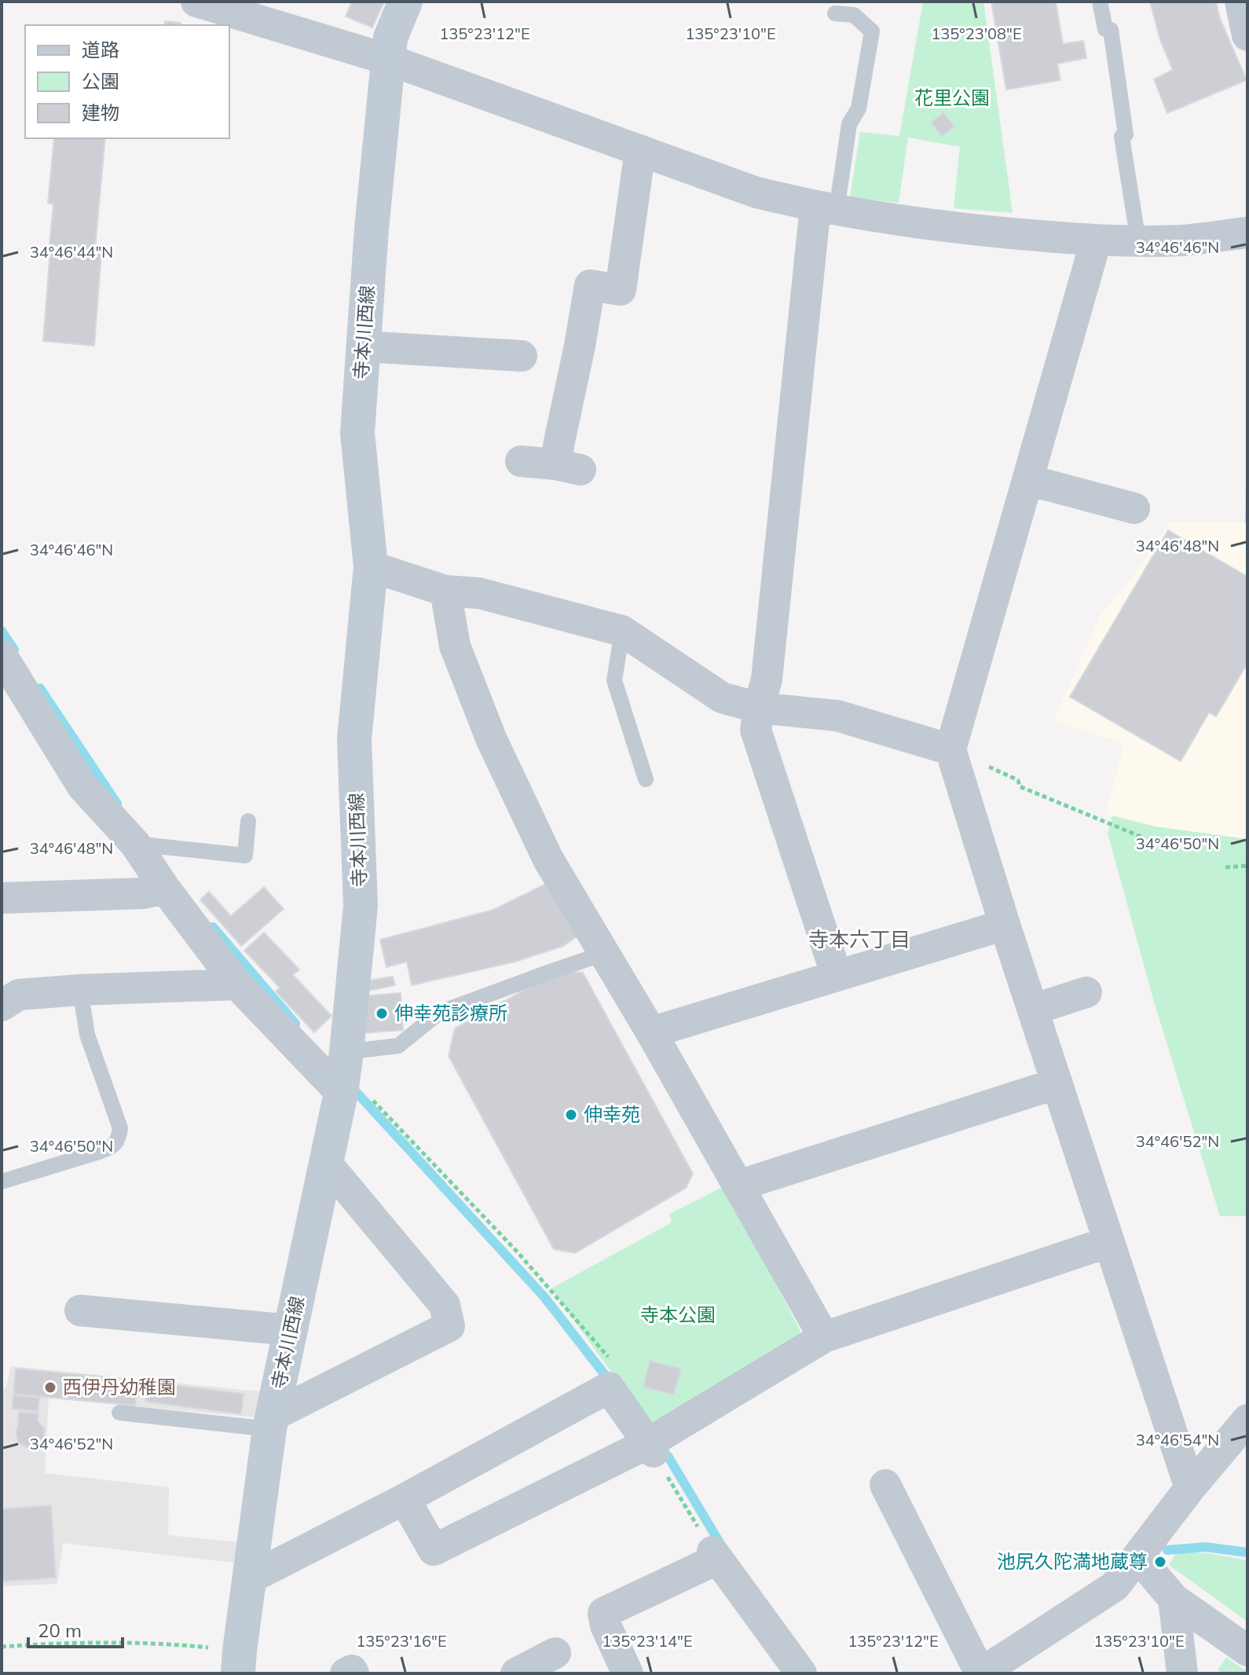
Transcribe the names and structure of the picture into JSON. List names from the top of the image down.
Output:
{
  "streets": {
    "main road": ["寺本川西線"]
  },
  "districts": ["寺本六丁目"],
  "parks": ["花里公園", "寺本公園"],
  "places": [
    "伸幸苑診療所",
    "伸幸苑",
    "西伊丹幼稚園",
    "池尻久陀満地蔵尊"
  ],
  "legend": ["道路", "公園", "建物"],
  "scale_bar": "20 m",
  "coordinates": [
    "135°23'08\"E",
    "135°23'12\"E",
    "135°23'10\"E",
    "34°46'46\"N",
    "34°46'44\"N",
    "34°46'48\"N",
    "34°46'50\"N",
    "34°46'52\"N",
    "34°46'54\"N",
    "135°23'16\"E",
    "135°23'14\"E"
  ]
}
